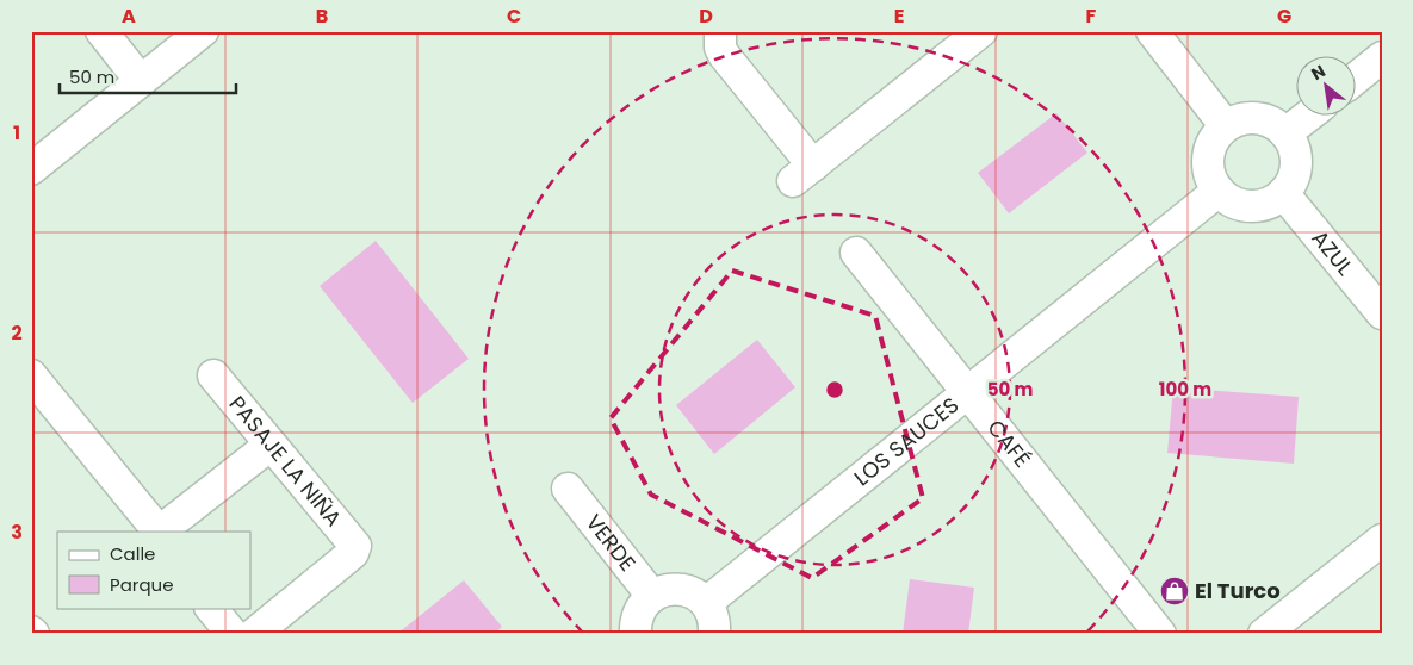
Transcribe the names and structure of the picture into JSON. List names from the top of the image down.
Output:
{
  "streets": {
    "street": [
      "AZUL",
      "LOS SAUCES",
      "CAFÉ",
      "PASAJE LA NIÑA",
      "VERDE"
    ]
  },
  "crossings": [
    ["AZUL", "LOS SAUCES"],
    ["LOS SAUCES", "CAFÉ"]
  ],
  "places": {
    "shop": ["El Turco"]
  },
  "legend": ["Calle", "Parque"],
  "scale_bar": "50 m",
  "north": "top left",
  "grid": {
    "columns": [
      "A",
      "B",
      "C",
      "D",
      "E",
      "F",
      "G"
    ],
    "rows": ["1", "2", "3"]
  },
  "rings": ["50 m", "100 m"]
}
